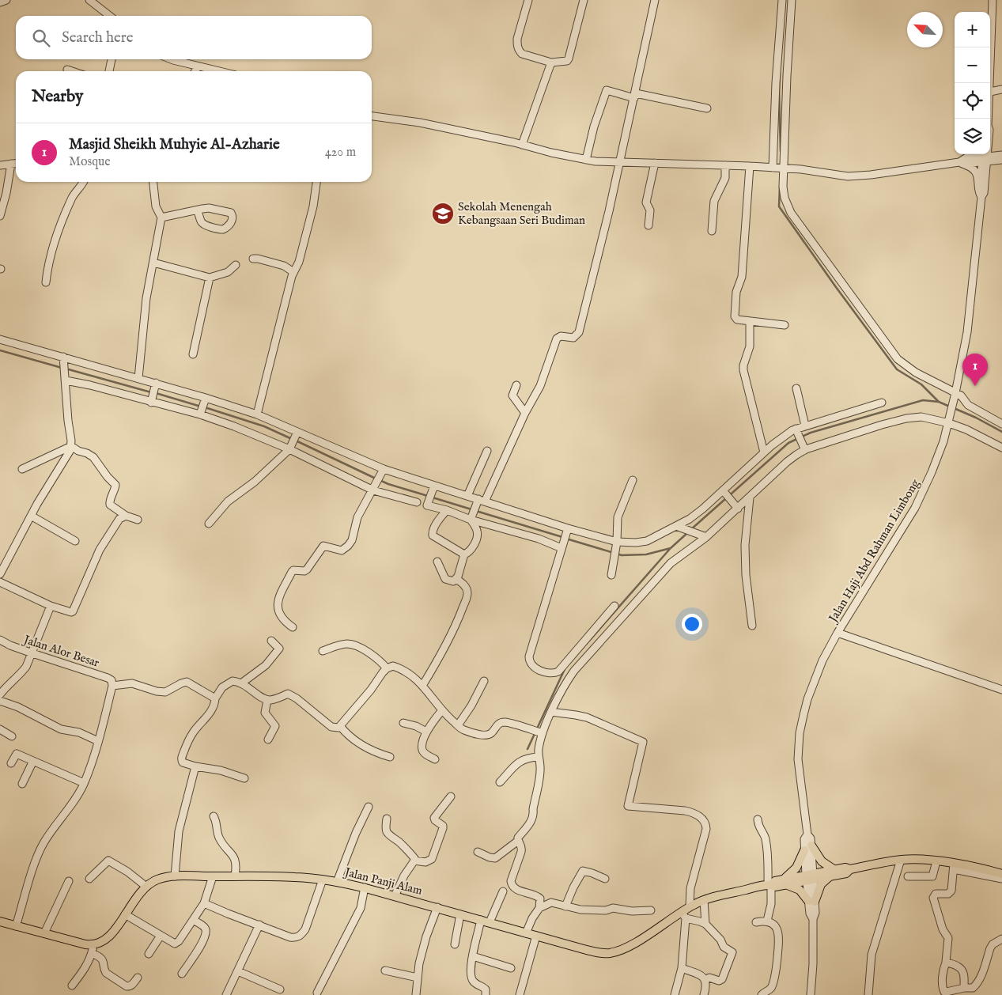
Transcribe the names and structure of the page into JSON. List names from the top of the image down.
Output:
{
  "streets": {
    "main road": ["Jalan Panji Alam"],
    "street": ["Jalan Haji Abd Rahman Limbong", "Jalan Alor Besar"]
  },
  "crossings": [
    ["Jalan Haji Abd Rahman Limbong", "Jalan Panji Alam"]
  ],
  "places": {
    "school or university": ["Sekolah Menengah Kebangsaan Seri Budiman"]
  },
  "north": "top left",
  "page": {
    "map_buttons": ["+", "−"],
    "search": "Search here",
    "heading": "Nearby",
    "list": [
      {
        "mark": "1",
        "name": "Masjid Sheikh Muhyie Al-Azharie",
        "note": "Mosque",
        "value": "420 m"
      }
    ],
    "pins": "1"
  }
}
